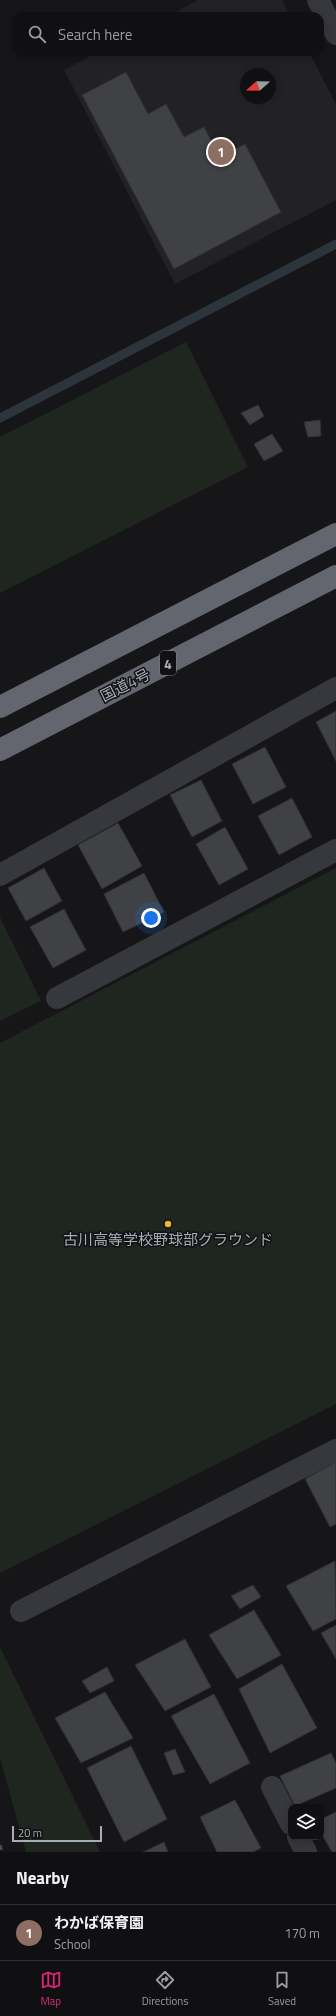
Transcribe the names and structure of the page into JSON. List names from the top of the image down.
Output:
{
  "streets": {
    "highway": ["4", "国道4号"]
  },
  "places": ["古川高等学校野球部グラウンド"],
  "scale_bar": "20 m",
  "north": "left",
  "page": {
    "search": "Search here",
    "pins": "1",
    "scale": "20 m",
    "heading": "Nearby",
    "list": [
      {
        "mark": "1",
        "name": "わかば保育園",
        "note": "School",
        "value": "170 m"
      }
    ],
    "nav": ["Map", "Directions", "Saved"]
  }
}
